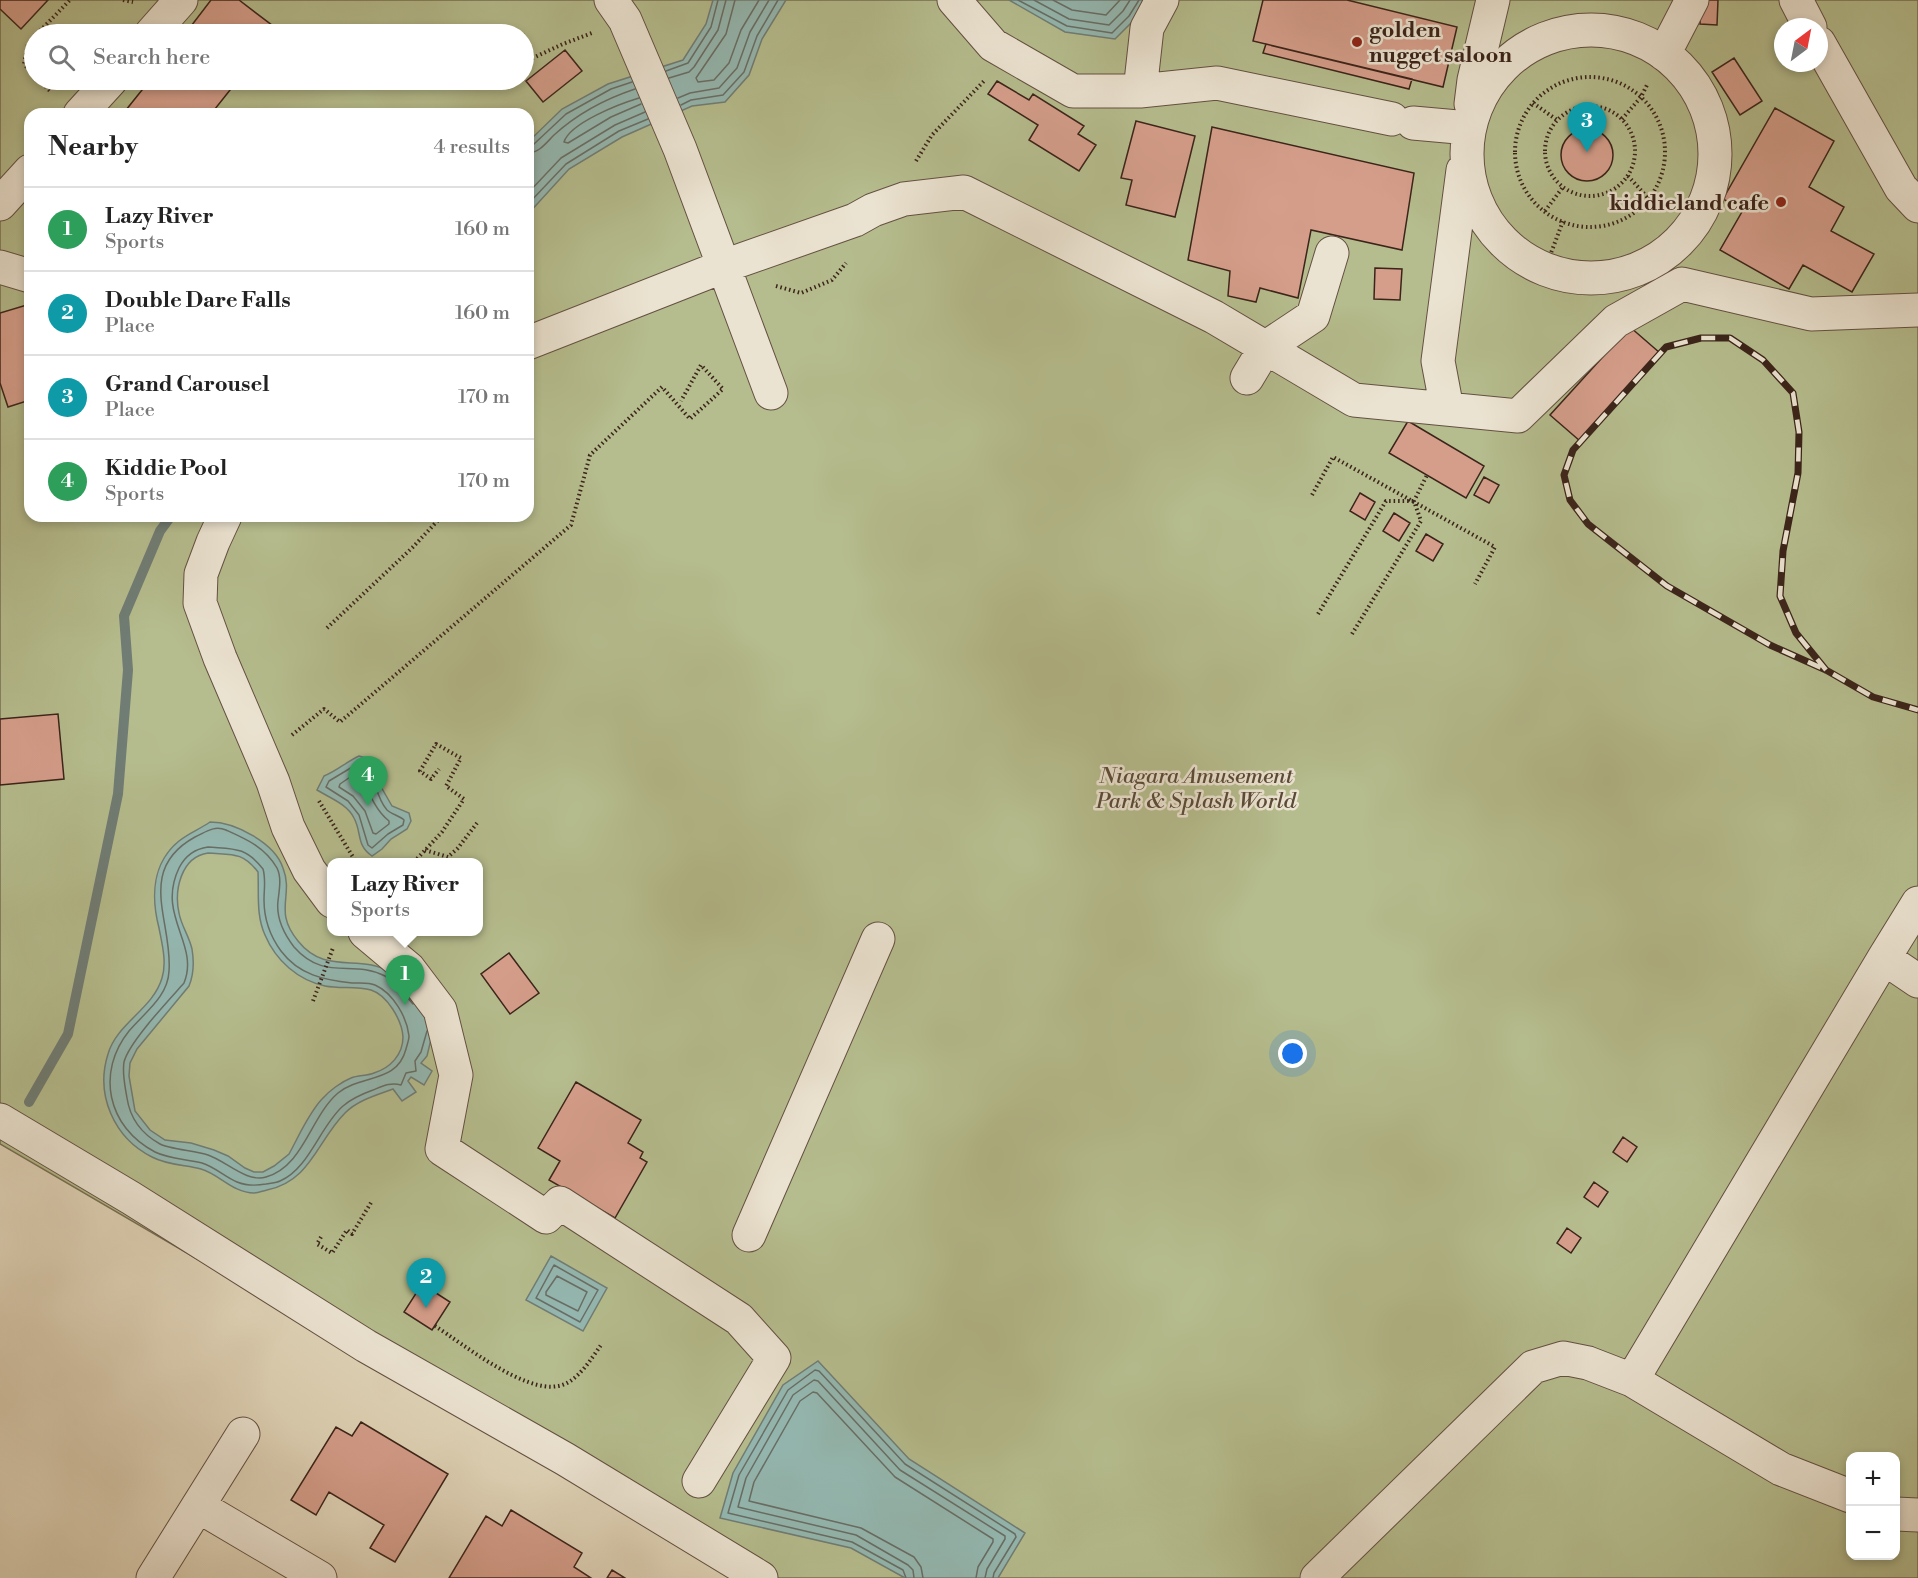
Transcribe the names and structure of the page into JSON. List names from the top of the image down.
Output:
{
  "parks": ["Niagara Amusement Park & Splash World"],
  "places": ["golden nugget saloon", "kiddieland cafe"],
  "north": "top right",
  "page": {
    "search": "Search here",
    "pins": [
      "3",
      "4",
      "1",
      "2"
    ],
    "heading": ["Nearby", "4 results"],
    "list": [
      {
        "mark": "1",
        "name": "Lazy River",
        "note": "Sports",
        "value": "160 m"
      },
      {
        "mark": "2",
        "name": "Double Dare Falls",
        "note": "Place",
        "value": "160 m"
      },
      {
        "mark": "3",
        "name": "Grand Carousel",
        "note": "Place",
        "value": "170 m"
      },
      {
        "mark": "4",
        "name": "Kiddie Pool",
        "note": "Sports",
        "value": "170 m"
      }
    ],
    "popup": ["Lazy River", "Sports"],
    "map_buttons": ["+", "−"]
  }
}
